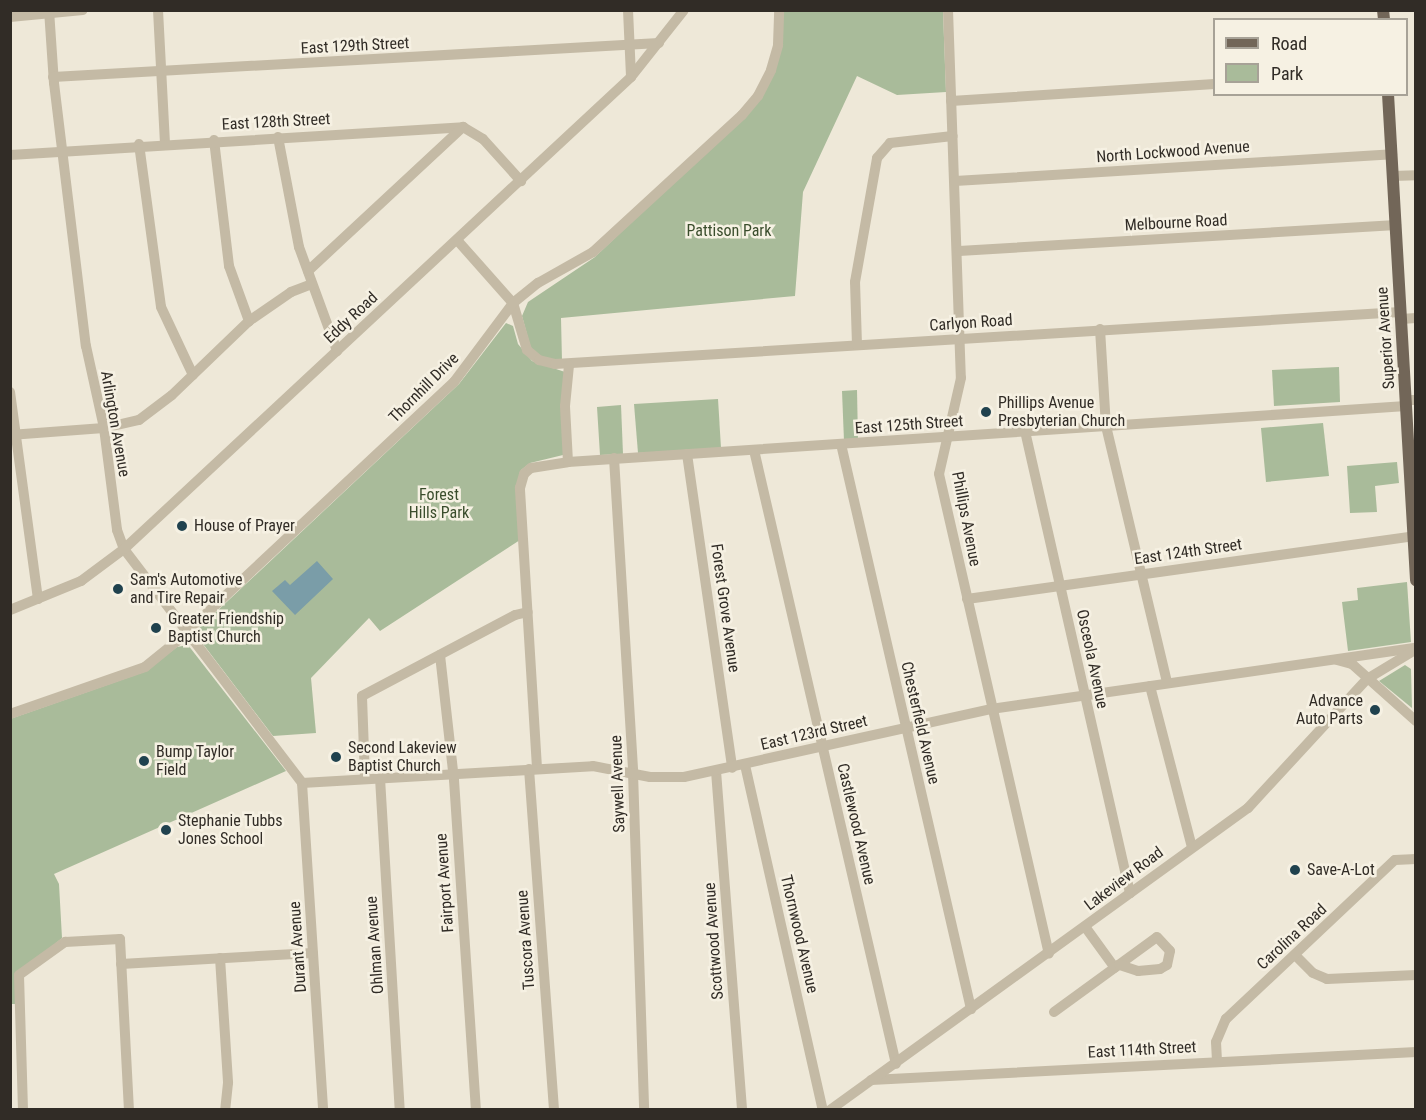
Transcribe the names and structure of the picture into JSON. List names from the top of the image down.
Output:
{
  "streets": {
    "main road": ["Superior Avenue"],
    "street": [
      "East 129th Street",
      "East 128th Street",
      "North Lockwood Avenue",
      "Melbourne Road",
      "Eddy Road",
      "Carlyon Road",
      "Thornhill Drive",
      "Arlington Avenue",
      "East 125th Street",
      "Phillips Avenue",
      "East 124th Street",
      "Forest Grove Avenue",
      "Osceola Avenue",
      "Chesterfield Avenue",
      "East 123rd Street",
      "Saywell Avenue",
      "Castlewood Avenue",
      "Lakeview Road",
      "Fairport Avenue",
      "Thornwood Avenue",
      "Carolina Road",
      "Tuscora Avenue",
      "Scottwood Avenue",
      "Ohlman Avenue",
      "Durant Avenue",
      "East 114th Street"
    ]
  },
  "crossings": [
    ["East 129th Street", "Eddy Road"],
    ["East 129th Street", "Arlington Avenue"],
    ["East 128th Street", "Arlington Avenue"],
    ["North Lockwood Avenue", "Superior Avenue"],
    ["North Lockwood Avenue", "Phillips Avenue"],
    ["Melbourne Road", "Superior Avenue"],
    ["Melbourne Road", "Phillips Avenue"],
    ["Eddy Road", "Arlington Avenue"],
    ["Carlyon Road", "Superior Avenue"],
    ["Carlyon Road", "Thornhill Drive"],
    ["Carlyon Road", "Phillips Avenue"],
    ["Superior Avenue", "East 125th Street"],
    ["Superior Avenue", "East 124th Street"],
    ["Thornhill Drive", "Arlington Avenue"],
    ["Arlington Avenue", "East 123rd Street"],
    ["Arlington Avenue", "Durant Avenue"],
    ["East 125th Street", "Phillips Avenue"],
    ["East 125th Street", "Forest Grove Avenue"],
    ["East 125th Street", "Osceola Avenue"],
    ["East 125th Street", "Chesterfield Avenue"],
    ["East 125th Street", "Saywell Avenue"],
    ["East 125th Street", "Castlewood Avenue"],
    ["East 125th Street", "Tuscora Avenue"],
    ["Phillips Avenue", "East 124th Street"],
    ["Phillips Avenue", "East 123rd Street"],
    ["Phillips Avenue", "Lakeview Road"],
    ["East 124th Street", "Osceola Avenue"],
    ["Forest Grove Avenue", "East 123rd Street"],
    ["Osceola Avenue", "East 123rd Street"],
    ["Osceola Avenue", "Lakeview Road"],
    ["Chesterfield Avenue", "East 123rd Street"],
    ["Chesterfield Avenue", "Lakeview Road"],
    ["East 123rd Street", "Saywell Avenue"],
    ["East 123rd Street", "Castlewood Avenue"],
    ["East 123rd Street", "Lakeview Road"],
    ["East 123rd Street", "Fairport Avenue"],
    ["East 123rd Street", "Thornwood Avenue"],
    ["East 123rd Street", "Tuscora Avenue"],
    ["East 123rd Street", "Scottwood Avenue"],
    ["East 123rd Street", "Ohlman Avenue"],
    ["East 123rd Street", "Durant Avenue"],
    ["Castlewood Avenue", "Lakeview Road"],
    ["Lakeview Road", "East 114th Street"],
    ["Carolina Road", "East 114th Street"]
  ],
  "parks": ["Pattison Park", "Forest Hills Park"],
  "places": [
    "Phillips Avenue Presbyterian Church",
    "House of Prayer",
    "Sam's Automotive and Tire Repair",
    "Greater Friendship Baptist Church",
    "Advance Auto Parts",
    "Second Lakeview Baptist Church",
    "Bump Taylor Field",
    "Stephanie Tubbs Jones School",
    "Save-A-Lot"
  ],
  "legend": ["Road", "Park"]
}
